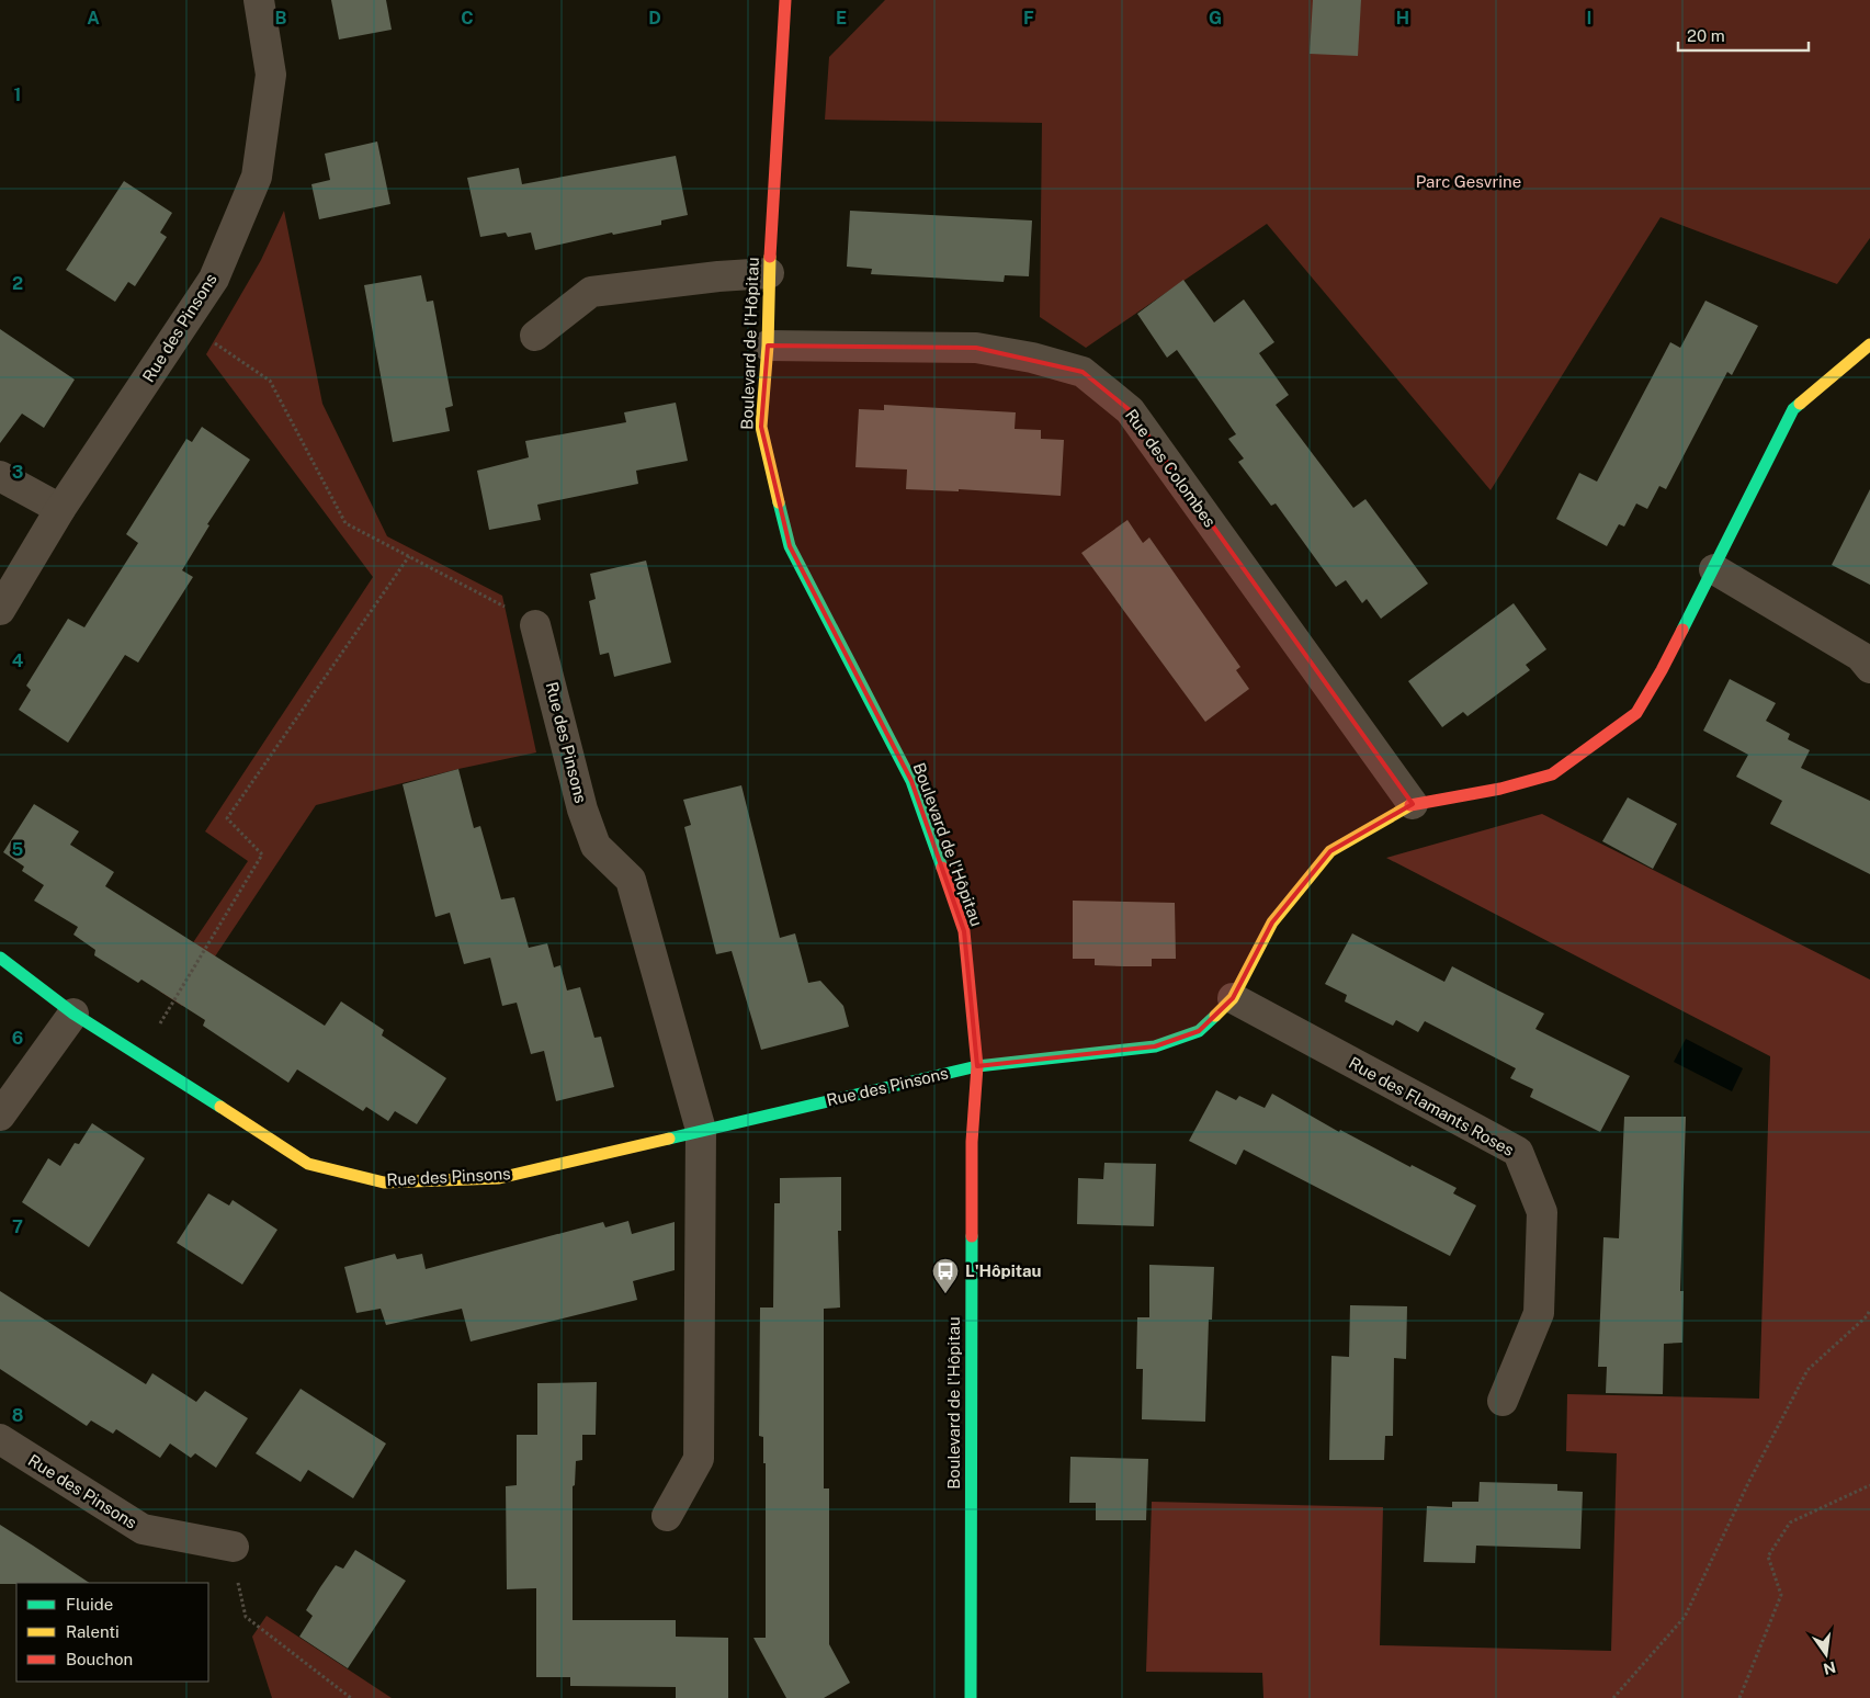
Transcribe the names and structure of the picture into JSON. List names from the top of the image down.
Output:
{
  "streets": {
    "street": [
      "Rue des Pinsons",
      "Boulevard de l'Hôpitau",
      "Rue des Colombes",
      "Rue des Flamants Roses"
    ]
  },
  "crossings": [
    ["Rue des Pinsons", "Boulevard de l'Hôpitau"],
    ["Boulevard de l'Hôpitau", "Rue des Colombes"]
  ],
  "parks": ["Parc Gesvrine"],
  "places": {
    "bus stop": ["L'Hôpitau"]
  },
  "legend": ["Fluide", "Ralenti", "Bouchon"],
  "scale_bar": "20 m",
  "north": "bottom",
  "grid": {
    "columns": [
      "A",
      "B",
      "C",
      "D",
      "E",
      "F",
      "G",
      "H",
      "I"
    ],
    "rows": [
      "1",
      "2",
      "3",
      "4",
      "5",
      "6",
      "7",
      "8"
    ]
  }
}
